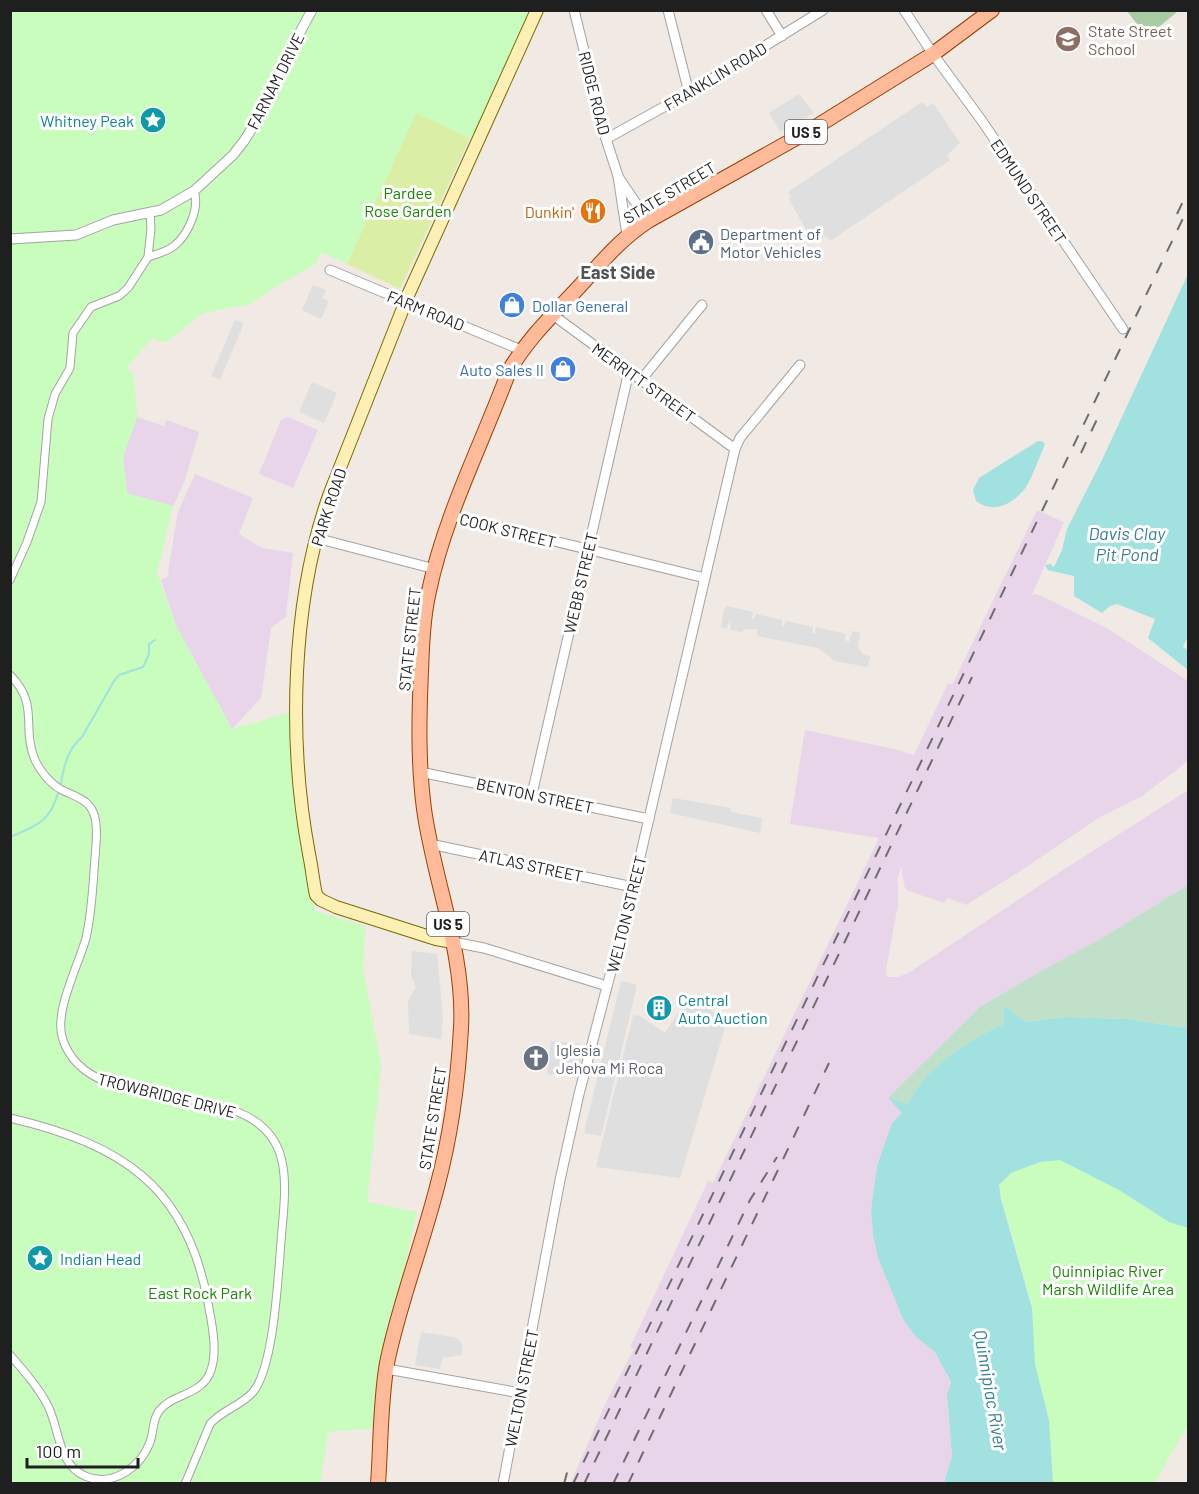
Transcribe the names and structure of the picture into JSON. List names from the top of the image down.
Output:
{
  "streets": {
    "main road": ["US 5", "STATE STREET", "PARK ROAD"],
    "street": [
      "FRANKLIN ROAD",
      "FARNAM DRIVE",
      "RIDGE ROAD",
      "EDMUND STREET",
      "FARM ROAD",
      "MERRITT STREET",
      "COOK STREET",
      "WEBB STREET",
      "BENTON STREET",
      "ATLAS STREET",
      "WELTON STREET",
      "TROWBRIDGE DRIVE"
    ]
  },
  "crossings": [
    ["FRANKLIN ROAD", "RIDGE ROAD"],
    ["RIDGE ROAD", "STATE STREET"],
    ["EDMUND STREET", "STATE STREET"],
    ["STATE STREET", "FARM ROAD"],
    ["STATE STREET", "MERRITT STREET"],
    ["STATE STREET", "PARK ROAD"],
    ["STATE STREET", "COOK STREET"],
    ["STATE STREET", "BENTON STREET"],
    ["STATE STREET", "ATLAS STREET"],
    ["FARM ROAD", "PARK ROAD"],
    ["MERRITT STREET", "WEBB STREET"],
    ["MERRITT STREET", "WELTON STREET"],
    ["COOK STREET", "WEBB STREET"],
    ["COOK STREET", "WELTON STREET"],
    ["WEBB STREET", "BENTON STREET"],
    ["BENTON STREET", "WELTON STREET"],
    ["ATLAS STREET", "WELTON STREET"]
  ],
  "districts": ["East Side"],
  "water": ["Davis Clay Pit Pond", "Quinnipiac River"],
  "parks": ["Pardee Rose Garden", "Quinnipiac River Marsh Wildlife Area", "East Rock Park"],
  "places": {
    "school or university": ["State Street School"],
    "place": ["Whitney Peak", "Indian Head"],
    "restaurant": ["Dunkin'"],
    "public building": ["Department of Motor Vehicles"],
    "shop": ["Dollar General", "Auto Sales II"],
    "building": ["Central Auto Auction"],
    "church": ["Iglesia Jehova Mi Roca"]
  },
  "scale_bar": "100 m"
}
